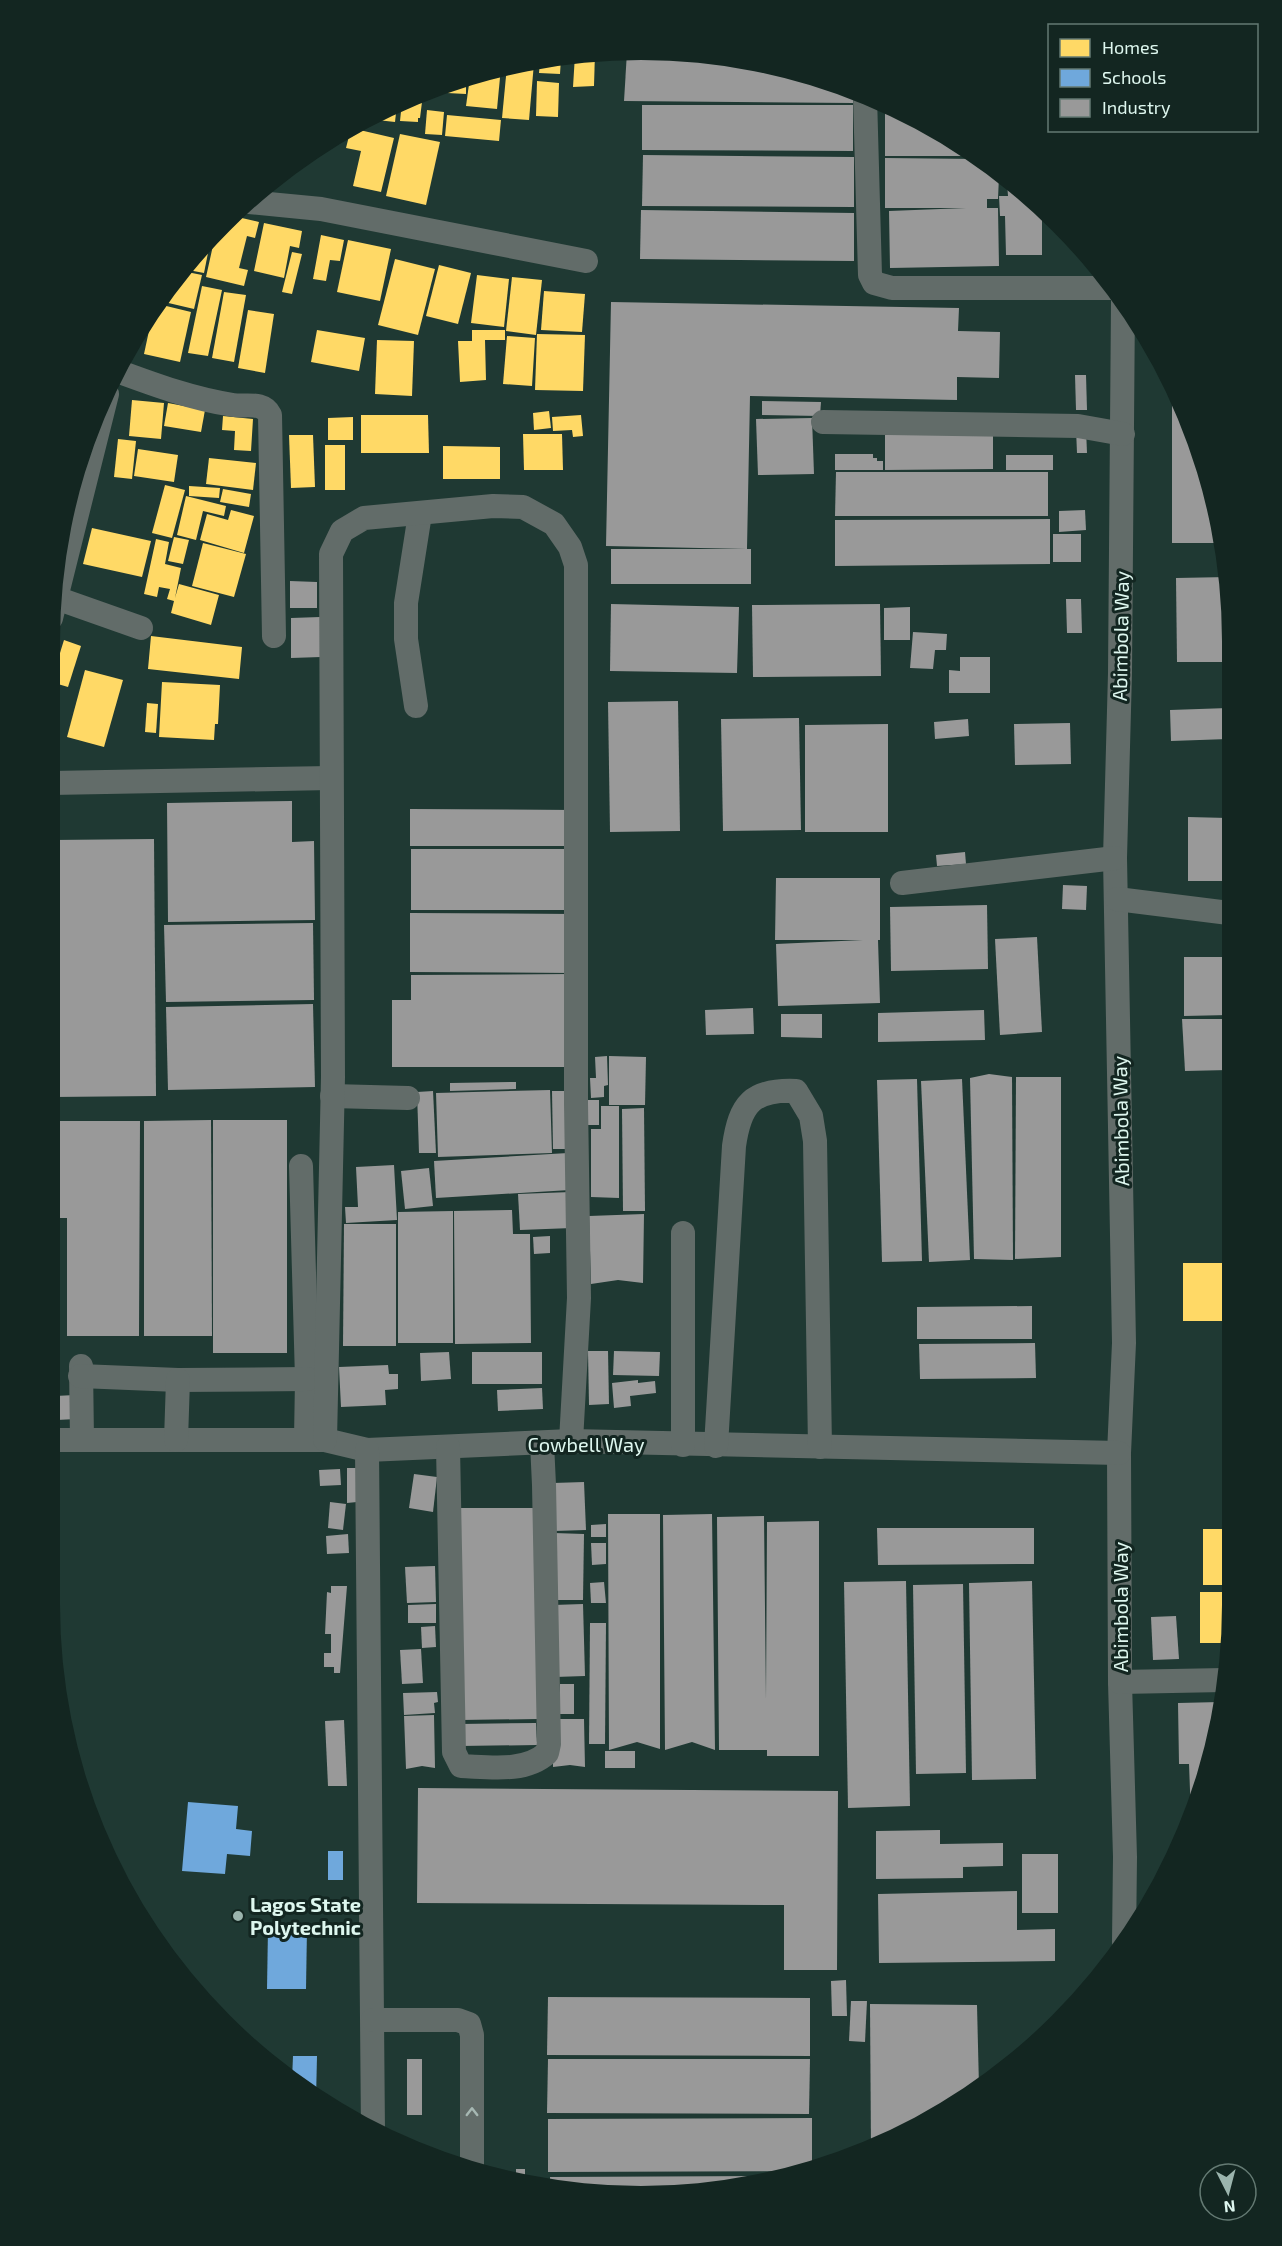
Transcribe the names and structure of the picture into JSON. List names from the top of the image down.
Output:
{
  "streets": {
    "street": ["Abimbola Way", "Cowbell Way"]
  },
  "crossings": [
    ["Abimbola Way", "Cowbell Way"]
  ],
  "places": ["Lagos State Polytechnic"],
  "legend": ["Homes", "Schools", "Industry"],
  "north": "bottom"
}
